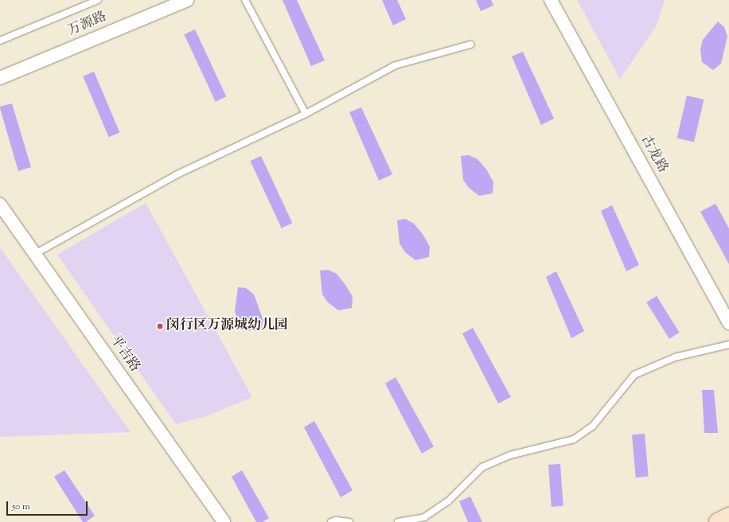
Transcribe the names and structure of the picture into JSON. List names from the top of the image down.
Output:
{
  "streets": {
    "street": ["万源路", "古龙路", "平吉路"]
  },
  "places": ["闵行区万源城幼儿园"],
  "scale_bar": "50 m"
}
